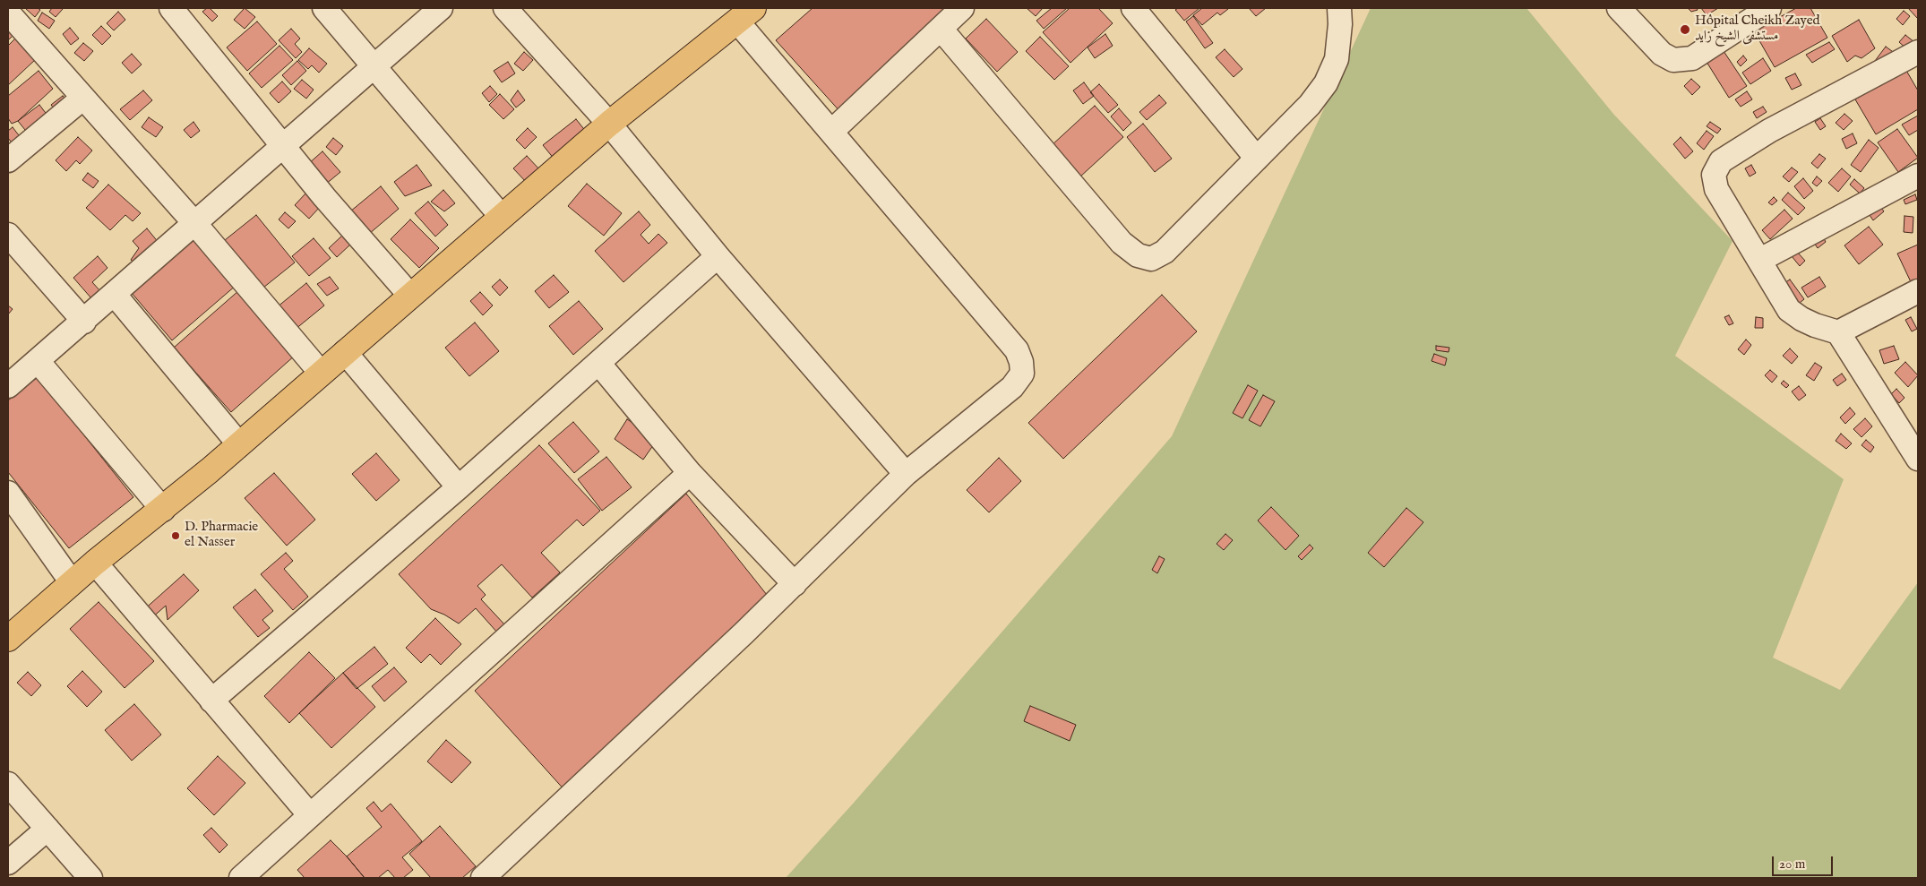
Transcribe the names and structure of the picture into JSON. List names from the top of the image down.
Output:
{
  "places": ["Hôpital Cheikh Zayed مستشفى الشيخ زايد", "D. Pharmacie el Nasser"],
  "scale_bar": "20 m"
}
